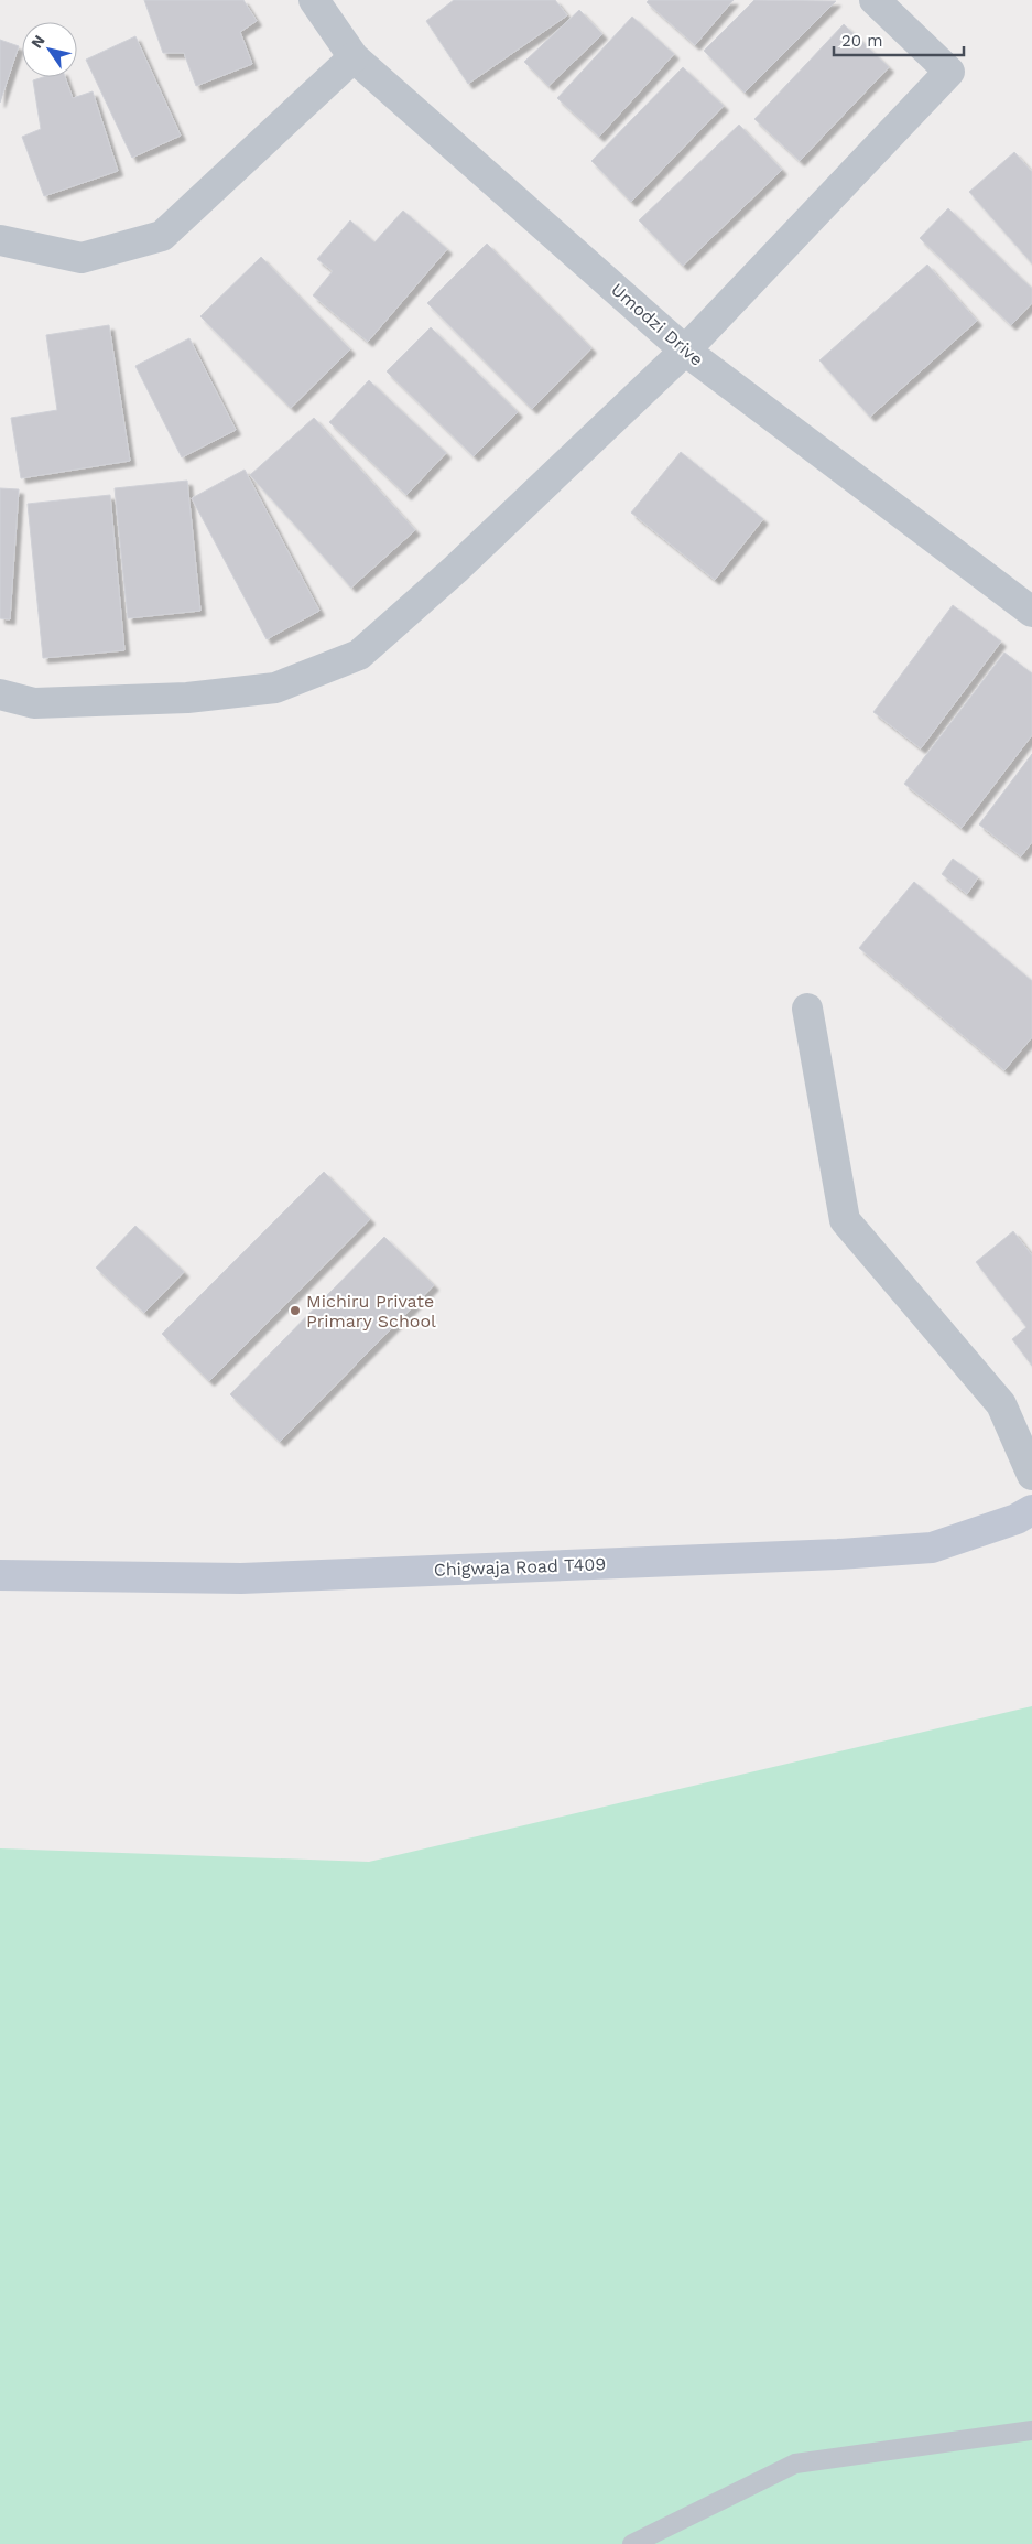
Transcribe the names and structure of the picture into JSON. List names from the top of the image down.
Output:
{
  "streets": {
    "street": ["Umodzi Drive", "Chigwaja Road T409"]
  },
  "places": ["Michiru Private Primary School"],
  "scale_bar": "20 m",
  "north": "top left"
}
